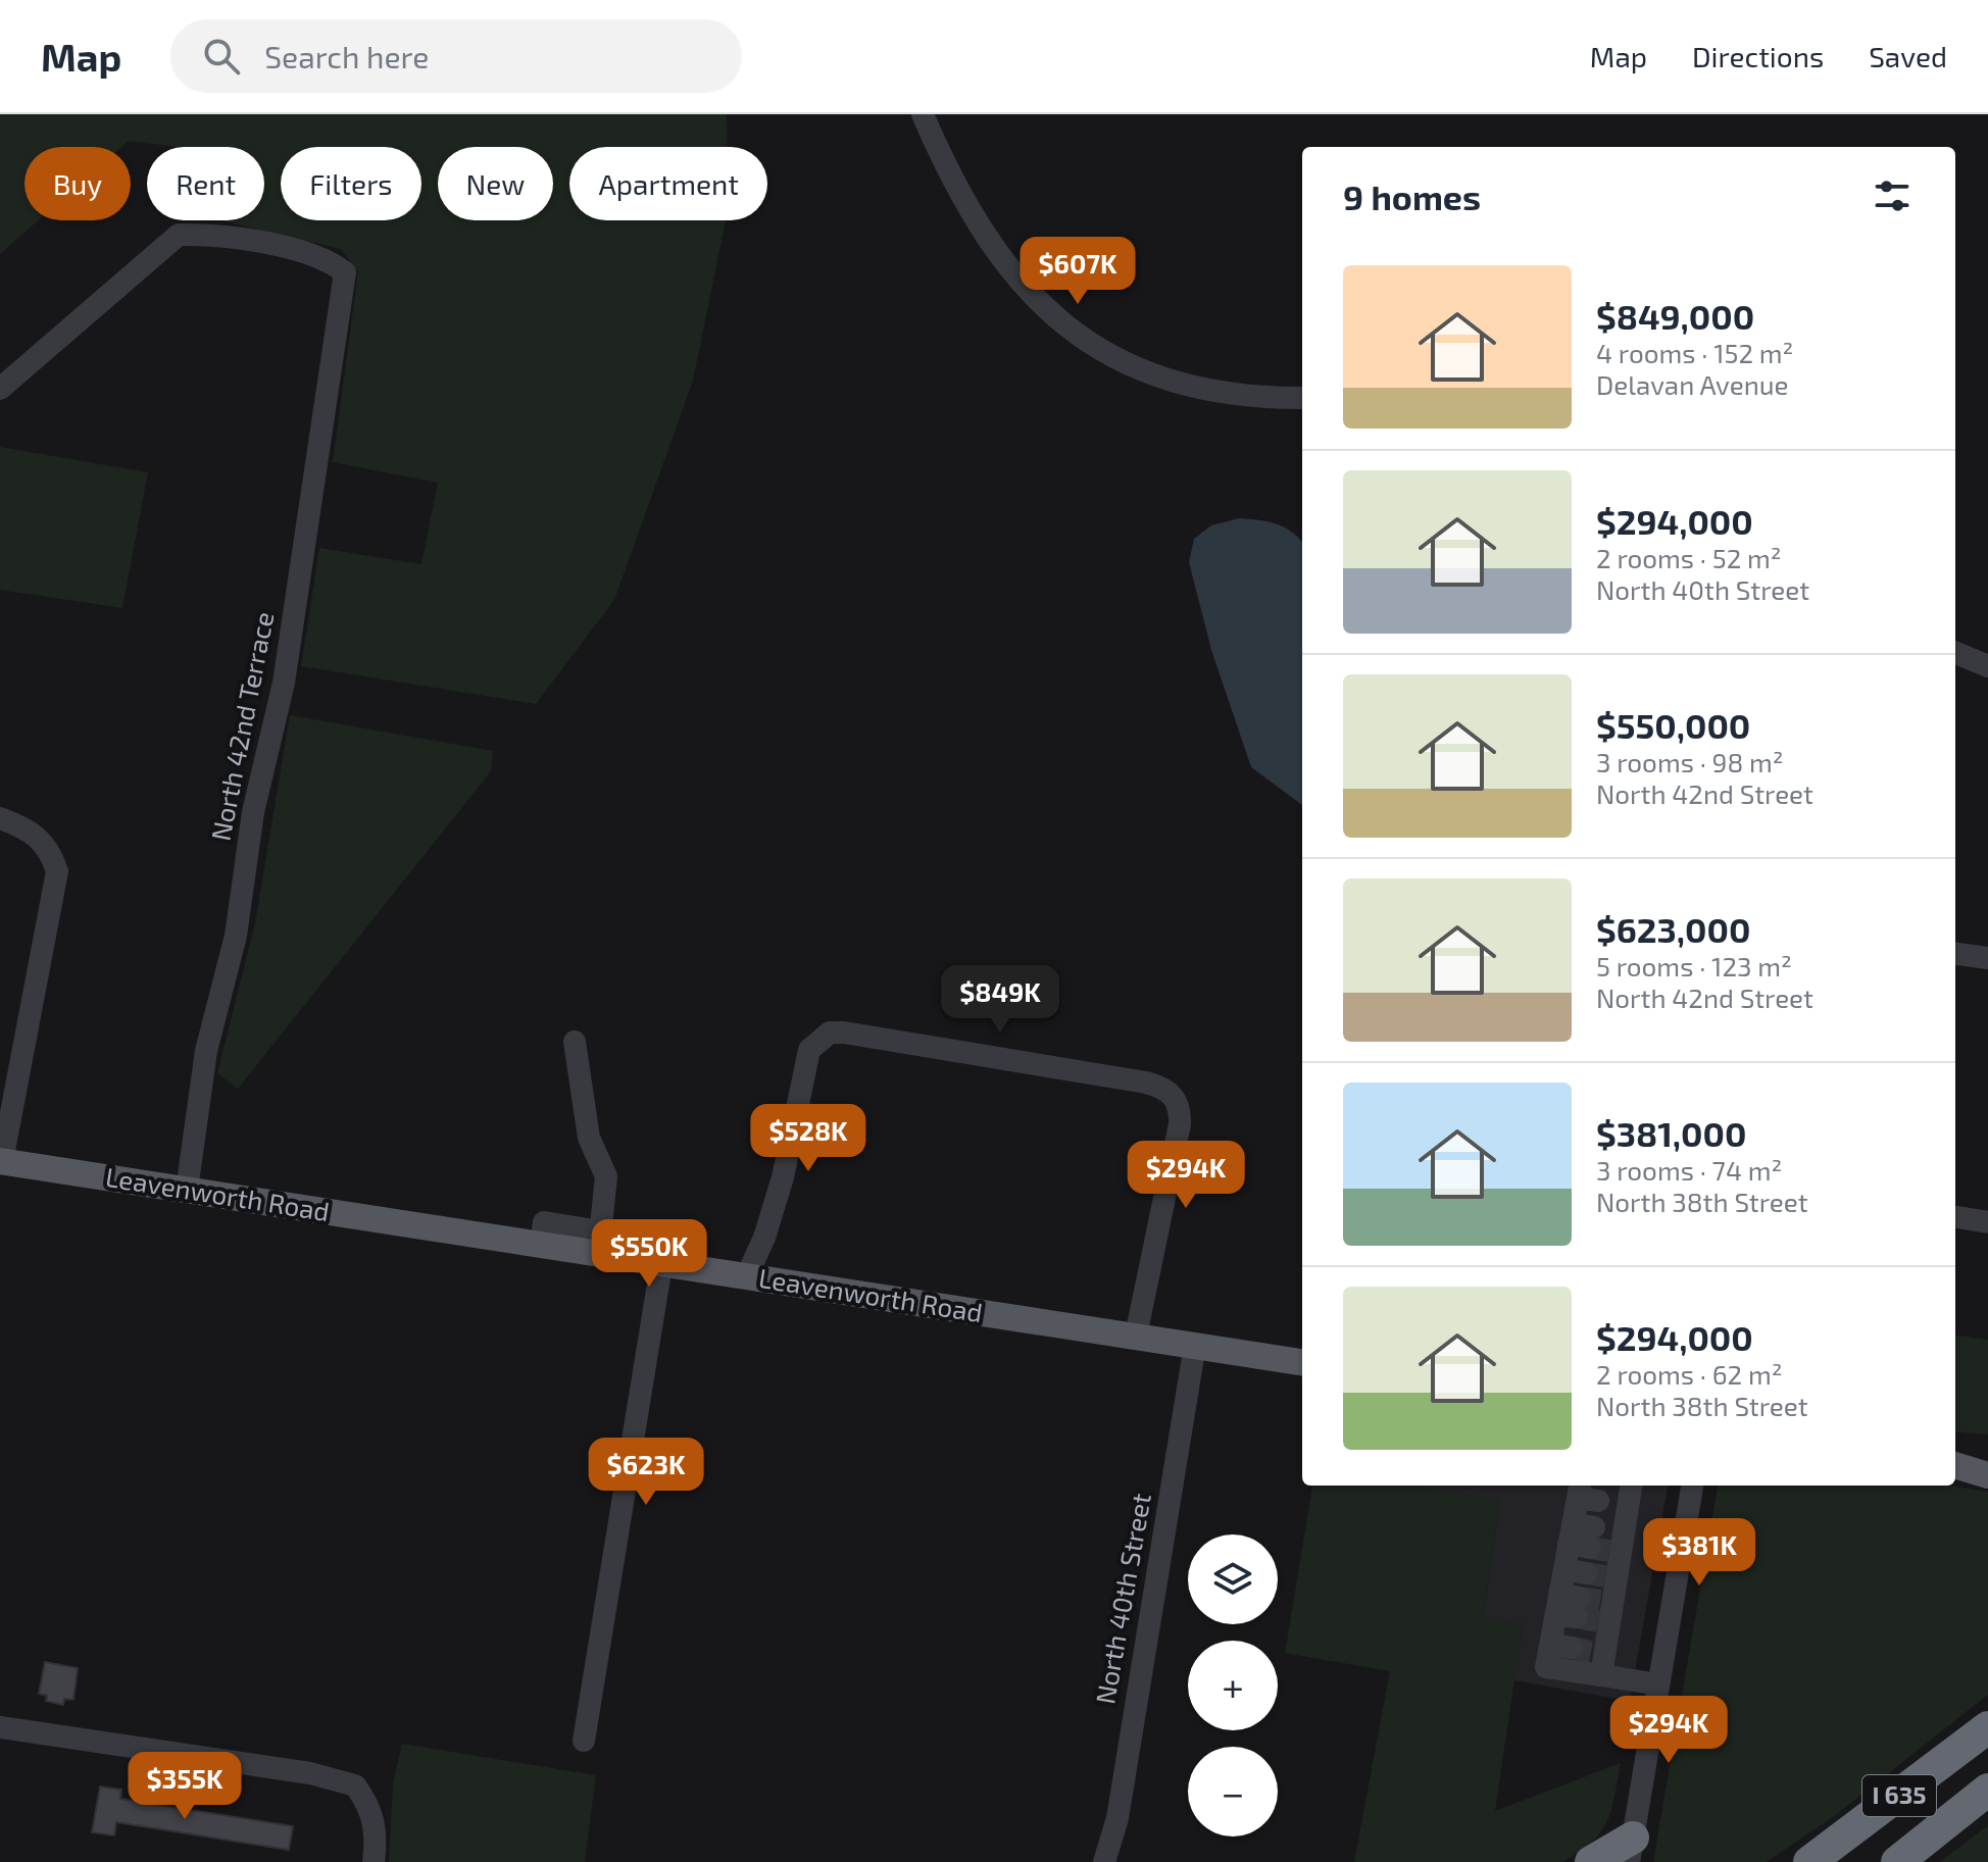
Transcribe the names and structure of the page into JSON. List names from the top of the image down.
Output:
{
  "streets": {
    "highway": ["I 635"],
    "main road": ["Leavenworth Road"],
    "street": ["North 42nd Terrace", "North 40th Street"]
  },
  "crossings": [
    ["North 42nd Terrace", "Leavenworth Road"],
    ["Leavenworth Road", "North 40th Street"]
  ],
  "page": {
    "header": "Map",
    "search": "Search here",
    "nav": ["Map", "Directions", "Saved"],
    "chip": [
      "Buy",
      "Rent",
      "Filters",
      "New",
      "Apartment"
    ],
    "heading": "9 homes",
    "price": [
      "$607K",
      "$849K",
      "$528K",
      "$294K",
      "$550K",
      "$623K",
      "$381K",
      "$294K",
      "$355K"
    ],
    "list": [
      {
        "name": "$849,000",
        "note": "4 rooms · 152 m² · Delavan Avenue"
      },
      {
        "name": "$294,000",
        "note": "2 rooms · 52 m² · North 40th Street"
      },
      {
        "name": "$550,000",
        "note": "3 rooms · 98 m² · North 42nd Street"
      },
      {
        "name": "$623,000",
        "note": "5 rooms · 123 m² · North 42nd Street"
      },
      {
        "name": "$381,000",
        "note": "3 rooms · 74 m² · North 38th Street"
      },
      {
        "name": "$294,000",
        "note": "2 rooms · 62 m² · North 38th Street"
      }
    ],
    "map_buttons": ["+", "−"]
  }
}
